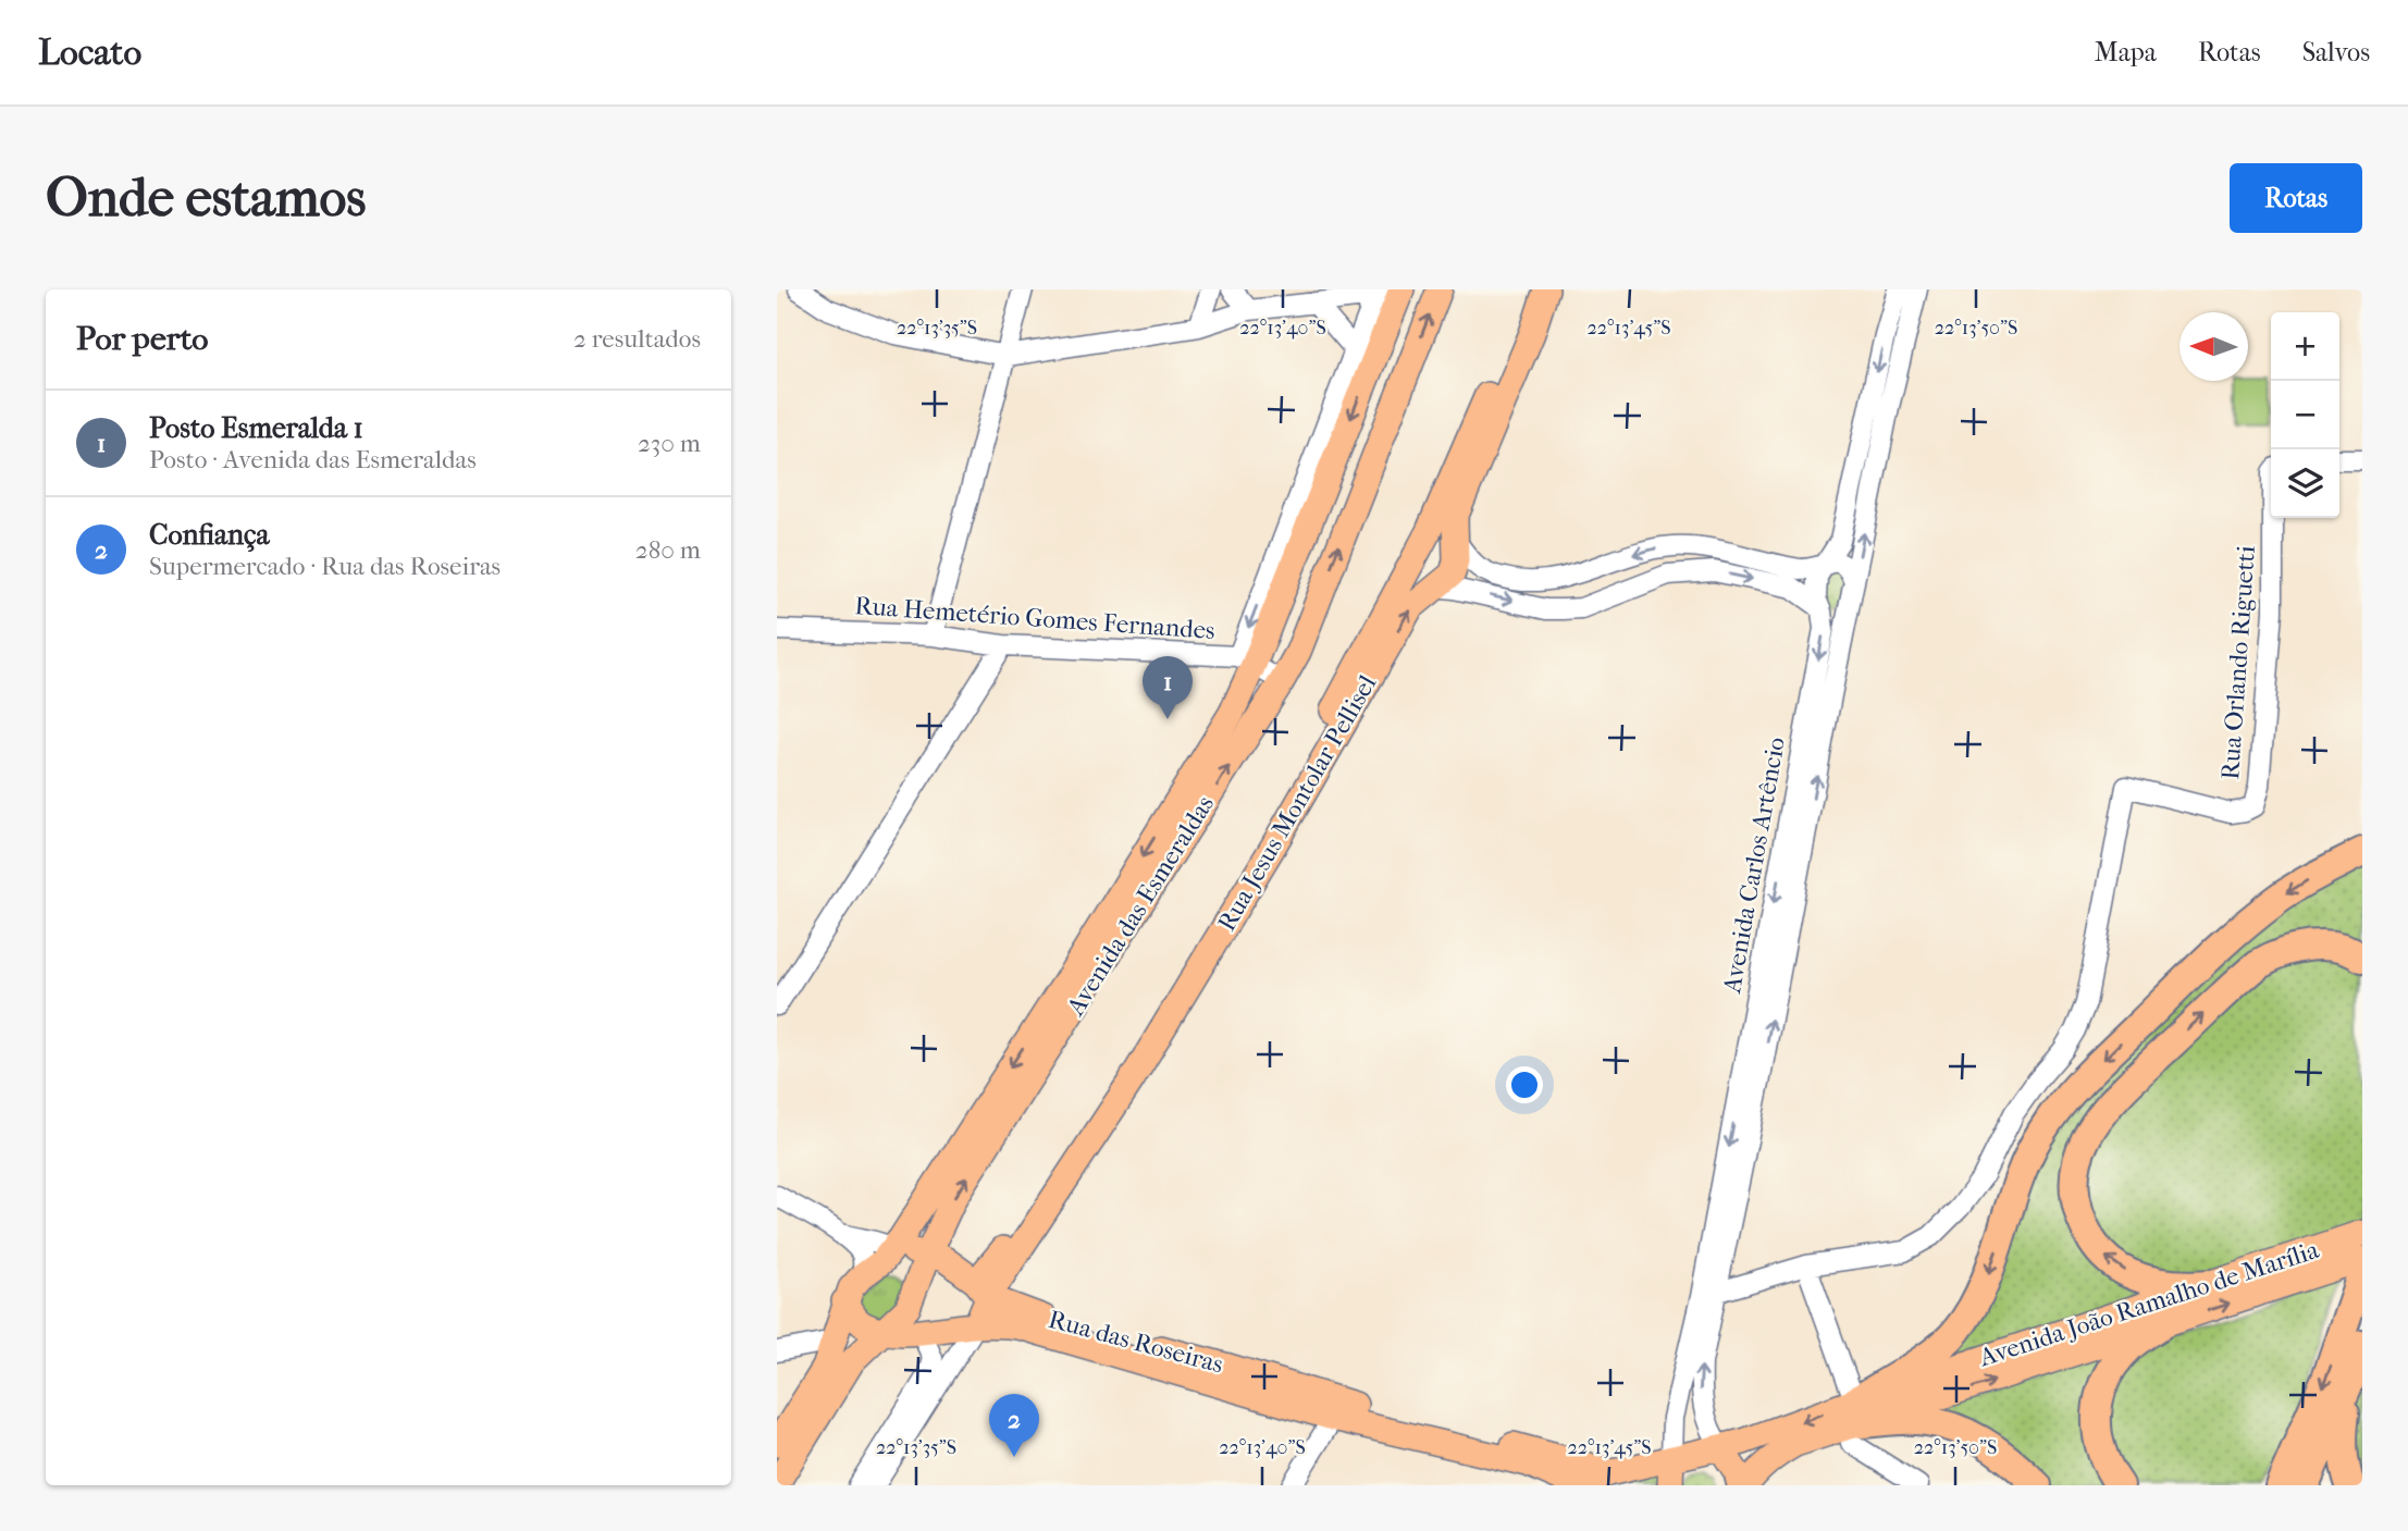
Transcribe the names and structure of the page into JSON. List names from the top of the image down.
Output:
{
  "streets": {
    "main road": [
      "Rua Jesus Montolar Pellisel",
      "Avenida das Esmeraldas",
      "Avenida João Ramalho de Marília",
      "Rua das Roseiras"
    ],
    "street": ["Rua Hemetério Gomes Fernandes", "Rua Orlando Riguetti", "Avenida Carlos Artêncio"]
  },
  "crossings": [
    ["Rua Hemetério Gomes Fernandes", "Avenida das Esmeraldas"],
    ["Rua Jesus Montolar Pellisel", "Rua das Roseiras"],
    ["Avenida Carlos Artêncio", "Avenida João Ramalho de Marília"],
    ["Avenida das Esmeraldas", "Rua das Roseiras"],
    ["Avenida João Ramalho de Marília", "Rua das Roseiras"]
  ],
  "north": "left",
  "page": {
    "header": "Locato",
    "nav": ["Mapa", "Rotas", "Salvos"],
    "buttons": "Rotas",
    "title": "Onde estamos",
    "heading": ["Por perto", "2 resultados"],
    "map_buttons": ["+", "−"],
    "list": [
      {
        "mark": "1",
        "name": "Posto Esmeralda 1",
        "note": "Posto · Avenida das Esmeraldas",
        "value": "230 m"
      },
      {
        "mark": "2",
        "name": "Confiança",
        "note": "Supermercado · Rua das Roseiras",
        "value": "280 m"
      }
    ],
    "pins": ["1", "2"]
  },
  "coordinates": [
    "22°13'35\"S",
    "22°13'40\"S",
    "22°13'45\"S",
    "22°13'50\"S"
  ]
}
